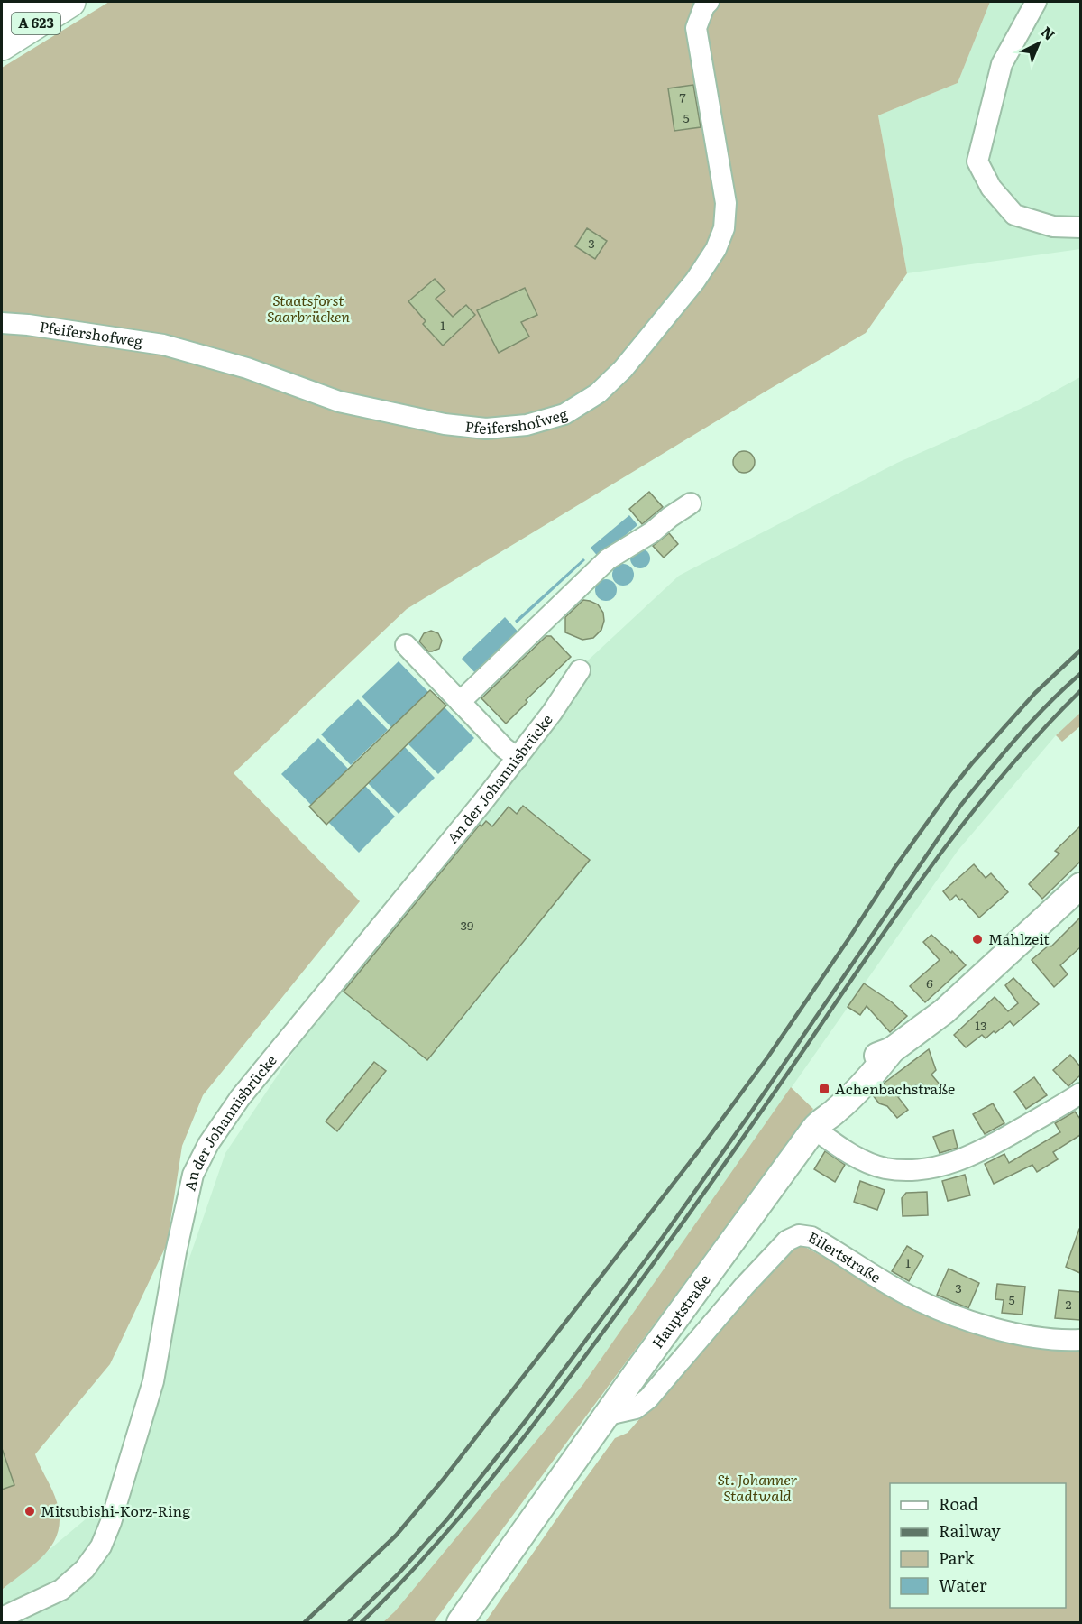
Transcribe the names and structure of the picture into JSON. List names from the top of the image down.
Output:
{
  "streets": {
    "highway": ["A 623"],
    "main road": ["Hauptstraße"],
    "street": ["Pfeifershofweg", "An der Johannisbrücke", "Eilertstraße"]
  },
  "crossings": [
    ["Eilertstraße", "Hauptstraße"]
  ],
  "parks": ["Staatsforst Saarbrücken", "St. Johanner Stadtwald"],
  "places": {
    "other": ["Mahlzeit", "Mitsubishi-Korz-Ring"],
    "transit": ["Achenbachstraße"]
  },
  "house_numbers": [
    "7",
    "5",
    "3",
    "1",
    "39",
    "6",
    "13",
    "1",
    "3",
    "5",
    "2"
  ],
  "legend": [
    "Road",
    "Railway",
    "Park",
    "Water"
  ],
  "north": "top right"
}
